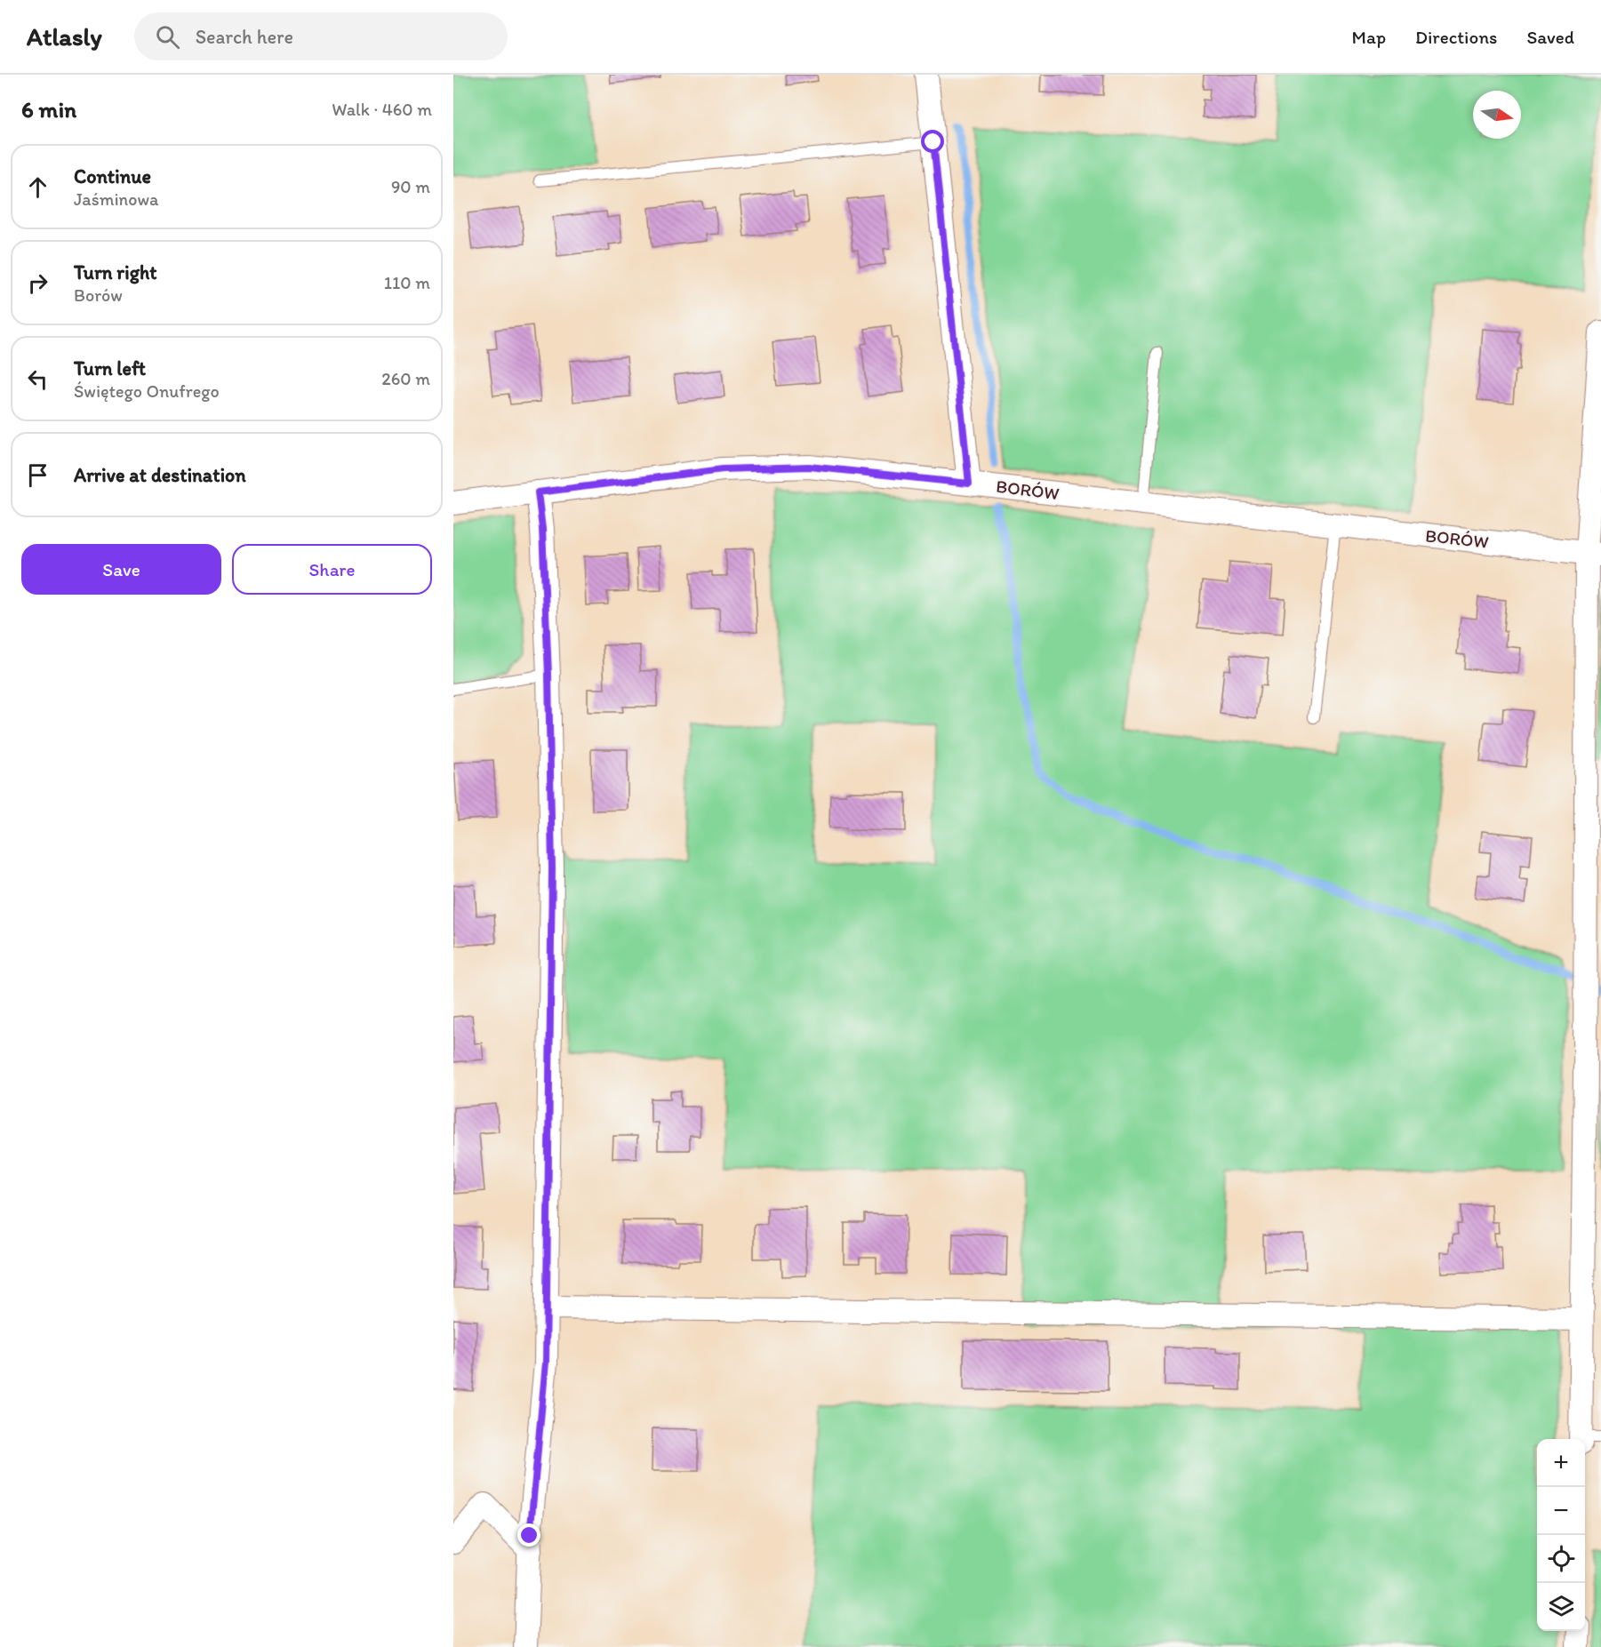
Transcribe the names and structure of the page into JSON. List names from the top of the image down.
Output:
{
  "streets": {
    "street": ["BORÓW"]
  },
  "north": "right",
  "page": {
    "header": "Atlasly",
    "search": "Search here",
    "nav": ["Map", "Directions", "Saved"],
    "heading": ["6 min", "Walk · 460 m"],
    "list": [
      ["Continue", "Jaśminowa", "90 m"],
      ["Turn right", "Borów", "110 m"],
      ["Turn left", "Świętego Onufrego", "260 m"],
      "Arrive at destination"
    ],
    "buttons": ["Save", "Share"],
    "map_buttons": ["+", "−"]
  }
}
